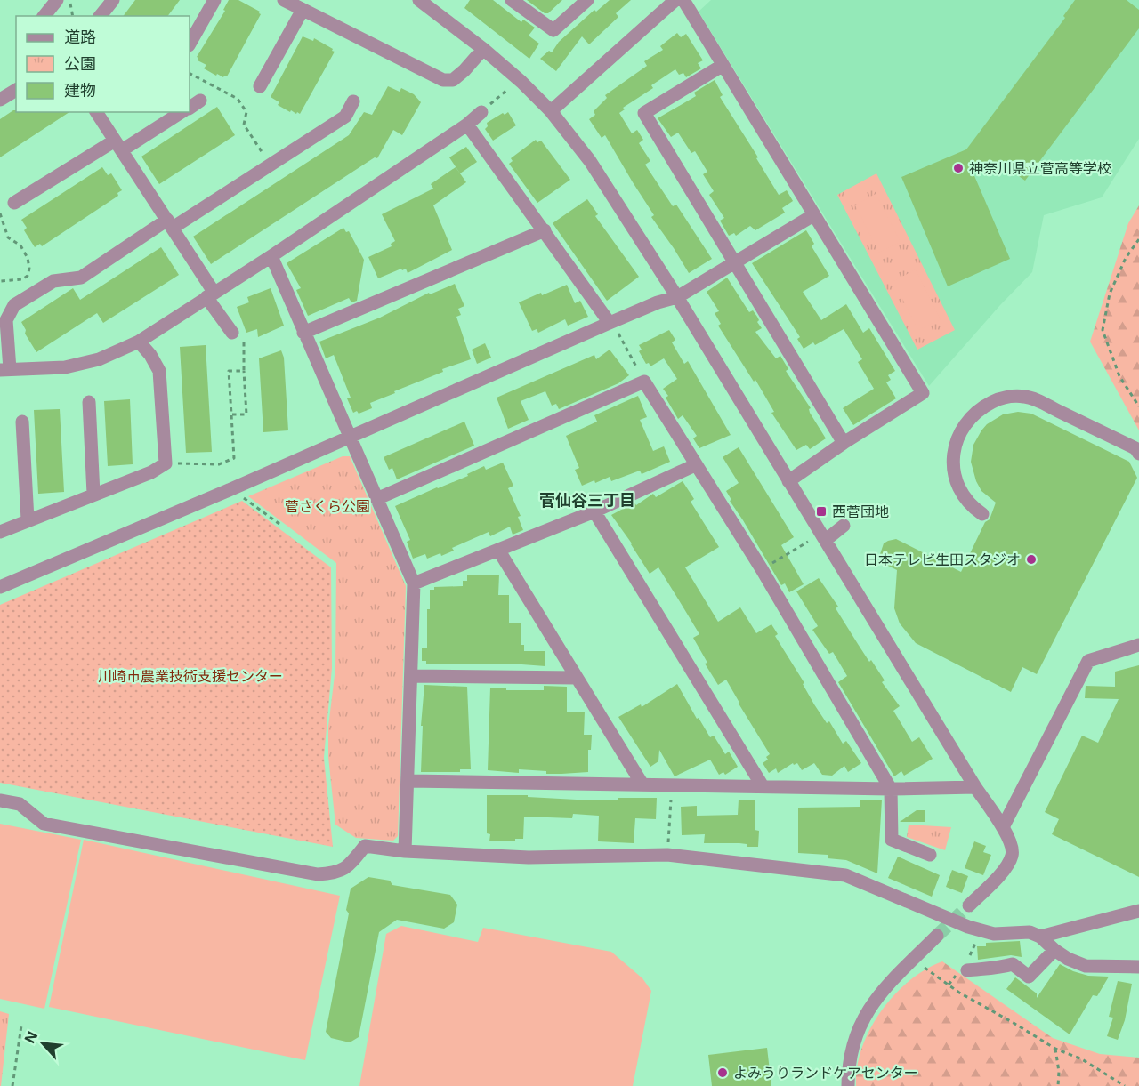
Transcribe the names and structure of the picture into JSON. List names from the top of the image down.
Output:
{
  "districts": ["菅仙谷三丁目"],
  "parks": ["菅さくら公園", "川崎市農業技術支援センター"],
  "places": {
    "other": ["神奈川県立菅高等学校", "日本テレビ生田スタジオ", "よみうりランドケアセンター"],
    "transit": ["西菅団地"]
  },
  "legend": ["道路", "公園", "建物"],
  "north": "top left"
}
